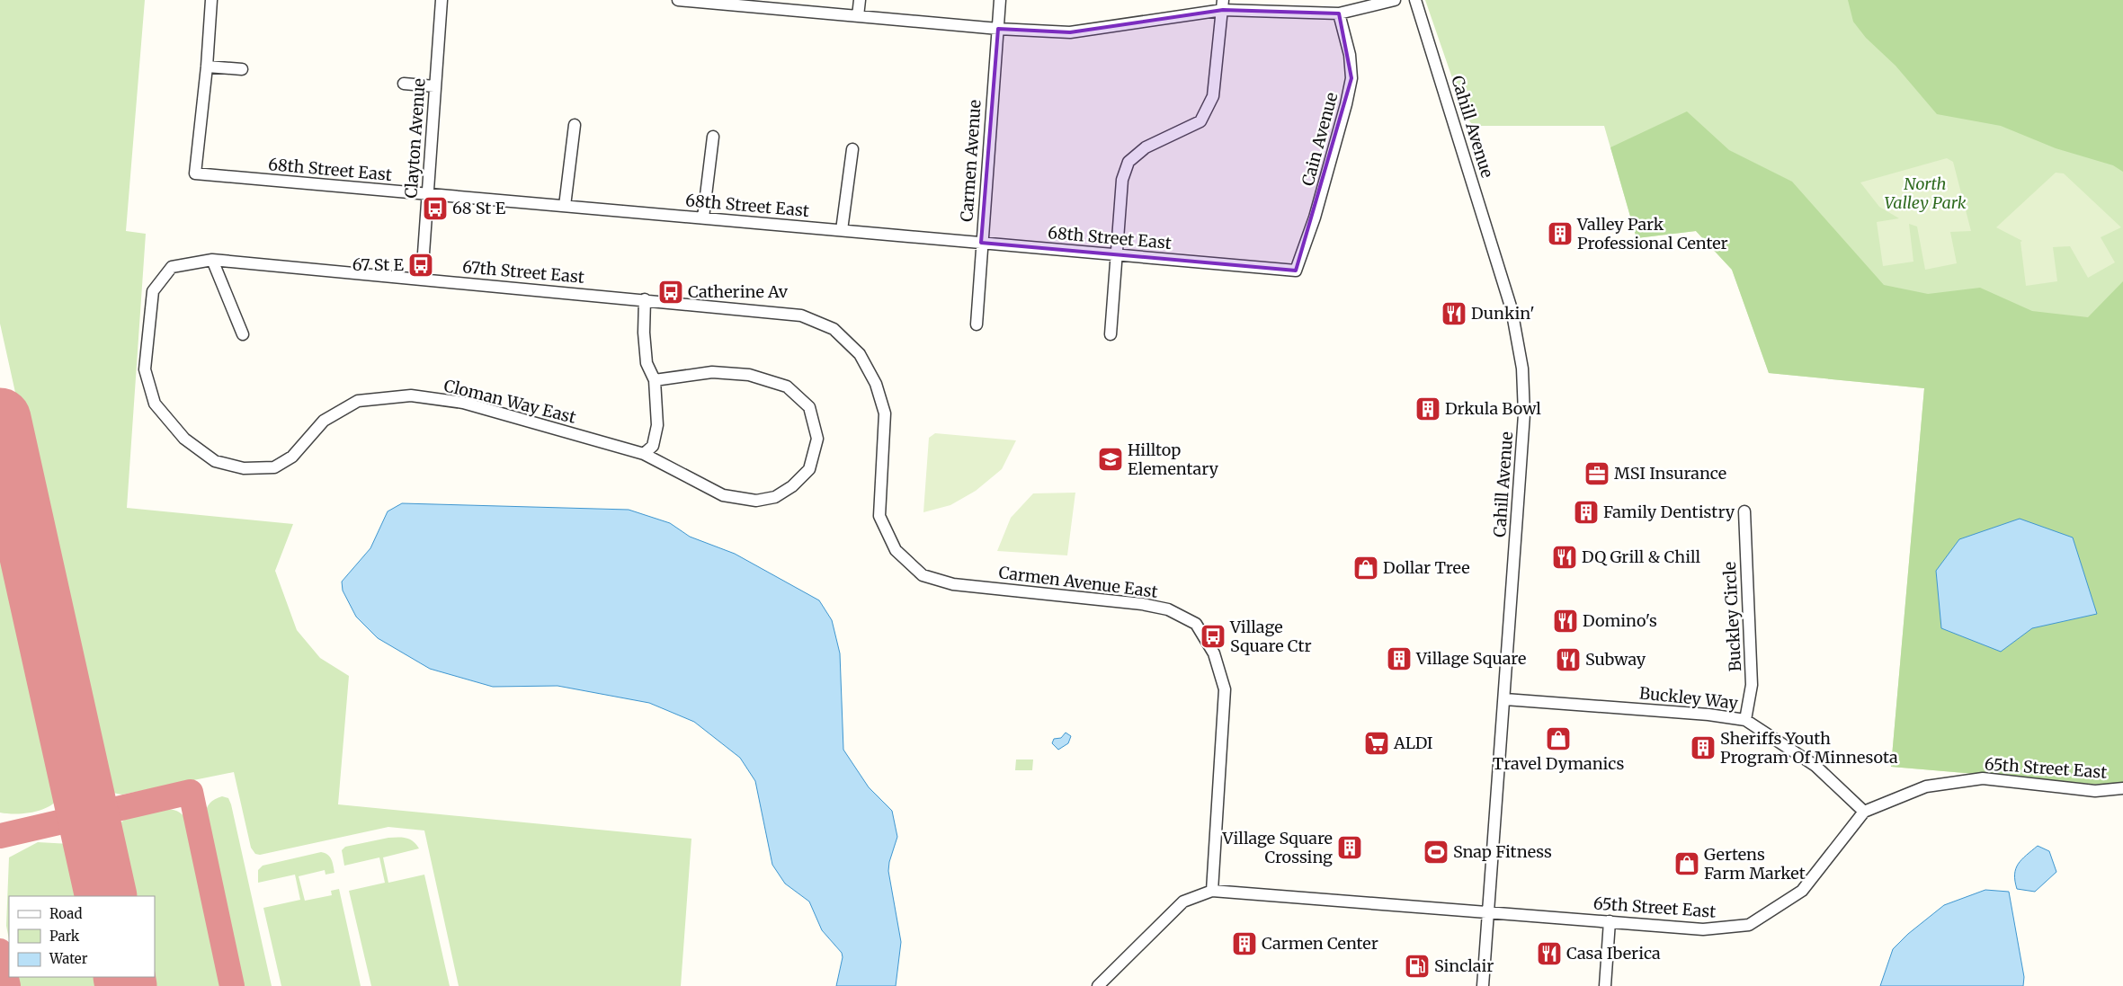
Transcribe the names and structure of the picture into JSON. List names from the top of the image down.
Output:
{
  "streets": {
    "street": [
      "Cahill Avenue",
      "Clayton Avenue",
      "Cain Avenue",
      "Carmen Avenue",
      "68th Street East",
      "67th Street East",
      "Cloman Way East",
      "Carmen Avenue East",
      "Buckley Circle",
      "Buckley Way",
      "65th Street East"
    ]
  },
  "crossings": [
    ["Cahill Avenue", "Buckley Way"],
    ["Cahill Avenue", "65th Street East"],
    ["Clayton Avenue", "68th Street East"],
    ["Clayton Avenue", "67th Street East"],
    ["Cain Avenue", "68th Street East"],
    ["Carmen Avenue", "68th Street East"],
    ["67th Street East", "Cloman Way East"],
    ["67th Street East", "Carmen Avenue East"],
    ["Carmen Avenue East", "65th Street East"],
    ["Buckley Circle", "Buckley Way"],
    ["Buckley Way", "65th Street East"]
  ],
  "parks": ["North Valley Park"],
  "places": {
    "bus stop": [
      "68 St E",
      "67 St E",
      "Catherine Av",
      "Village Square Ctr"
    ],
    "building": [
      "Valley Park Professional Center",
      "Drkula Bowl",
      "Family Dentistry",
      "Village Square",
      "Sheriffs Youth Program Of Minnesota",
      "Village Square Crossing",
      "Carmen Center"
    ],
    "restaurant": [
      "Dunkin'",
      "DQ Grill & Chill",
      "Domino's",
      "Subway",
      "Casa Iberica"
    ],
    "school or university": ["Hilltop Elementary"],
    "office": ["MSI Insurance"],
    "shop": ["Dollar Tree", "Travel Dymanics", "Gertens Farm Market"],
    "supermarket": ["ALDI"],
    "sports": ["Snap Fitness"],
    "fuel station": ["Sinclair"]
  },
  "legend": ["Road", "Park", "Water"]
}
